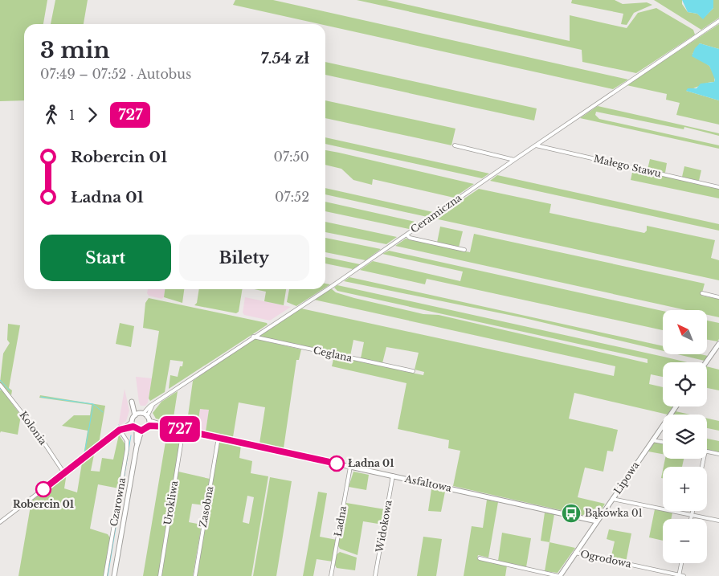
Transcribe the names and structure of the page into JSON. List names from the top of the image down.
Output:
{
  "streets": {
    "street": [
      "Małego Stawu",
      "Ceramiczna",
      "Ceglana",
      "Kolonia",
      "Lipowa",
      "Asfaltowa",
      "Czarowna",
      "Urokliwa",
      "Zasobna",
      "Ładna",
      "Widokowa",
      "Ogrodowa"
    ]
  },
  "crossings": [
    ["Małego Stawu", "Ceramiczna"],
    ["Ceramiczna", "Ceglana"],
    ["Ceramiczna", "Asfaltowa"],
    ["Lipowa", "Asfaltowa"],
    ["Lipowa", "Ogrodowa"],
    ["Asfaltowa", "Urokliwa"],
    ["Asfaltowa", "Zasobna"],
    ["Asfaltowa", "Ładna"],
    ["Asfaltowa", "Widokowa"]
  ],
  "places": {
    "other": ["Ładna 01", "Robercin 01"],
    "bus stop": ["Bąkówka 01"]
  },
  "lines": ["bus line 727"],
  "north": "top left",
  "page": {
    "on_map": "727",
    "heading": ["3 min", "07:49 – 07:52 · Autobus", "7.54 zł"],
    "legs": ["1", "727"],
    "list": [
      {
        "name": "Robercin 01",
        "value": "07:50"
      },
      {
        "name": "Ładna 01",
        "value": "07:52"
      }
    ],
    "buttons": ["Start", "Bilety"],
    "map_buttons": ["+", "−"]
  }
}
